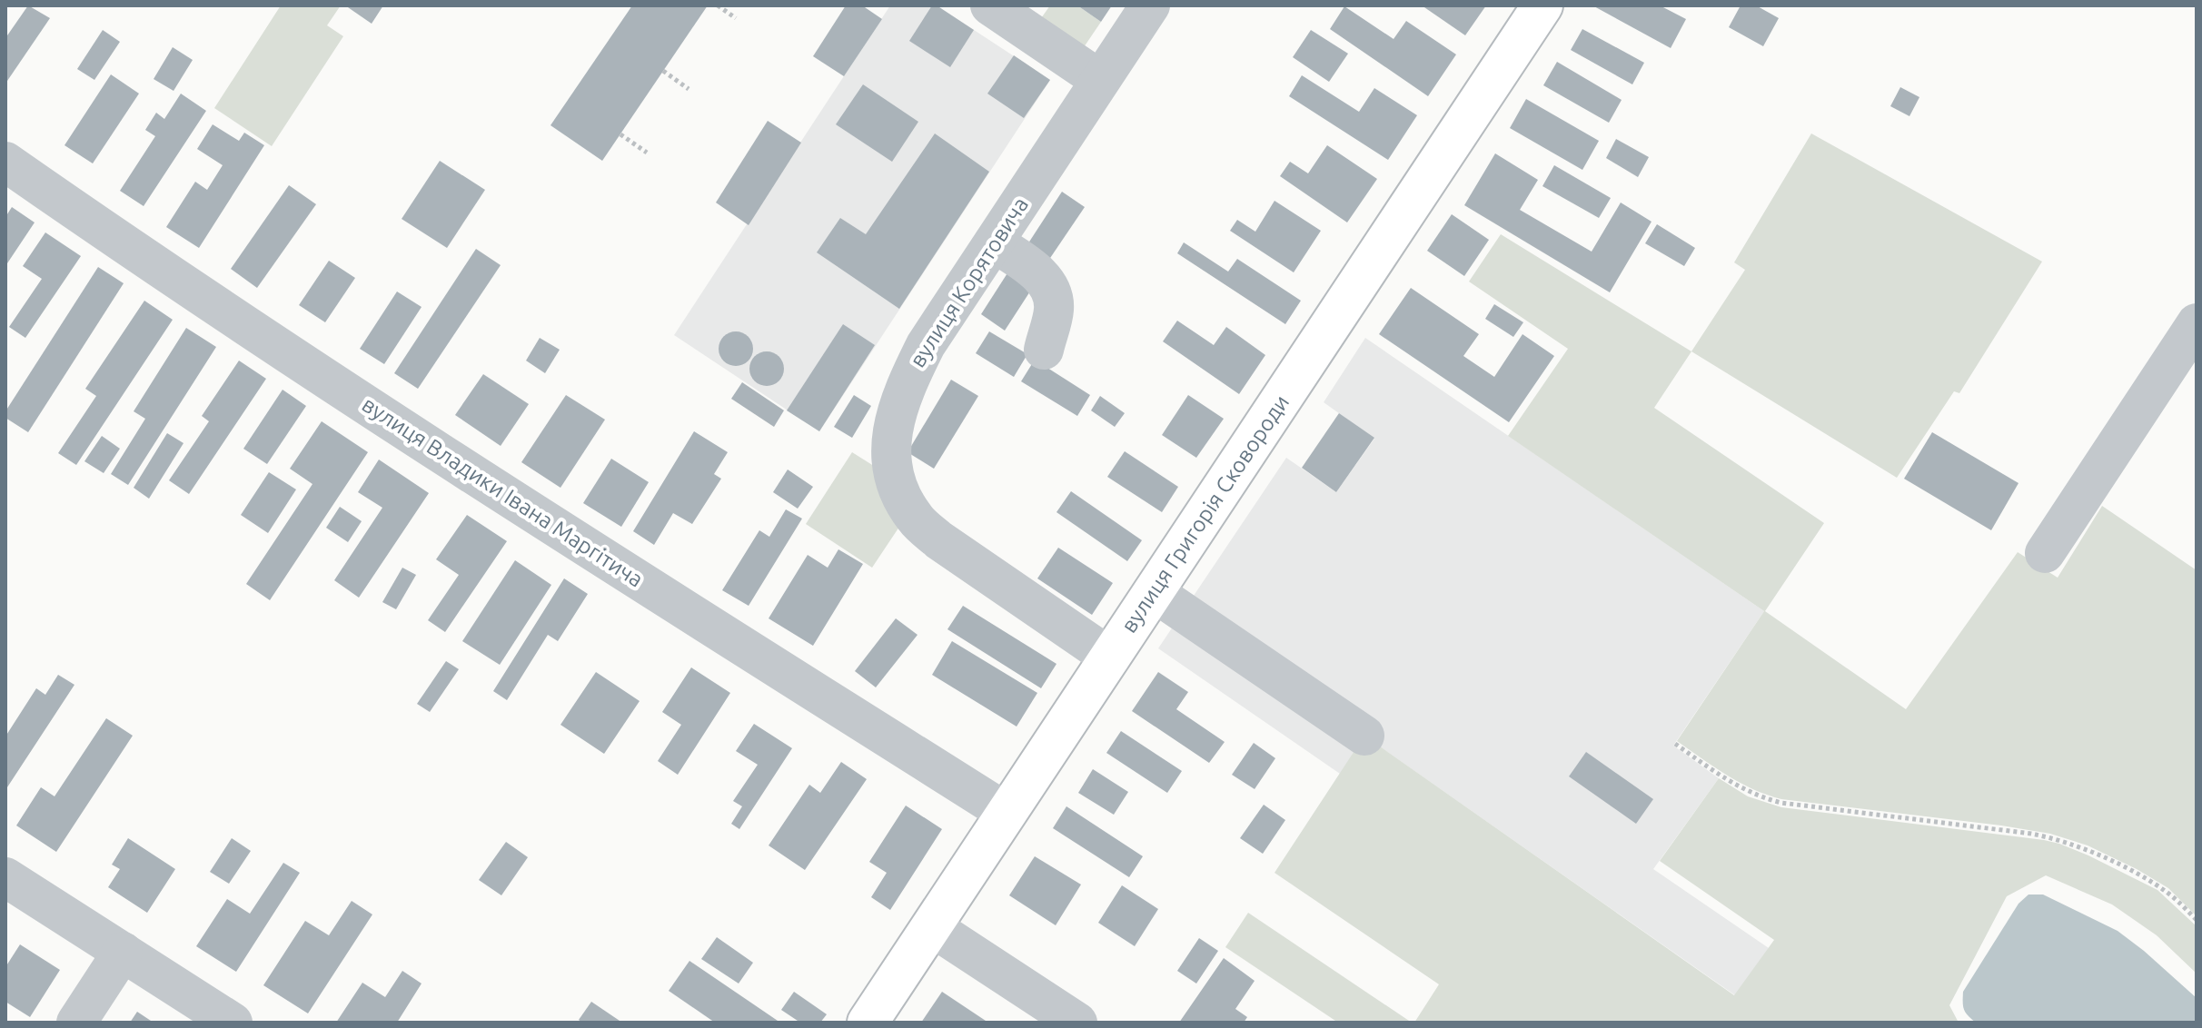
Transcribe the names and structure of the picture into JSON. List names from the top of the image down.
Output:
{
  "streets": {
    "main road": ["вулиця Григорія Сковороди"],
    "street": ["вулиця Корятовича", "вулиця Владики Івана Маргітича"]
  },
  "crossings": [
    ["вулиця Корятовича", "вулиця Григорія Сковороди"],
    ["вулиця Владики Івана Маргітича", "вулиця Григорія Сковороди"]
  ]
}
